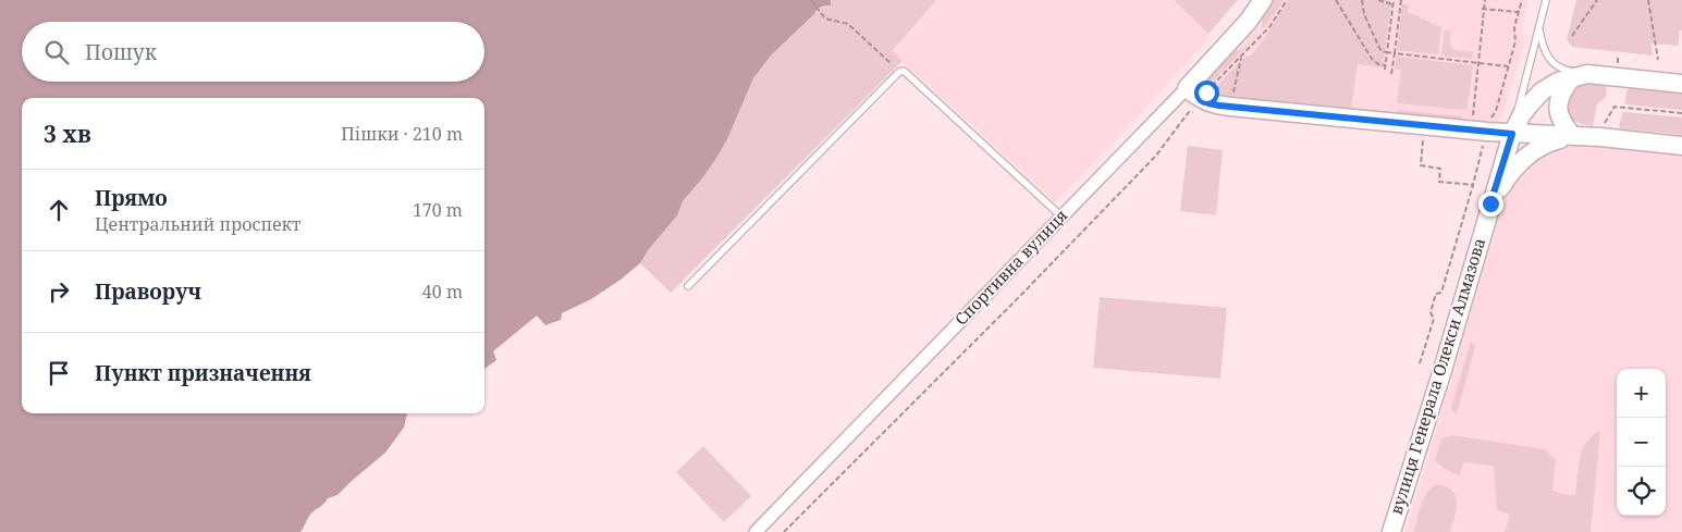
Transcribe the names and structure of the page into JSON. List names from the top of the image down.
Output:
{
  "streets": {
    "main road": ["Спортивна вулиця", "вулиця Генерала Олекси Алмазова"]
  },
  "page": {
    "search": "Пошук",
    "heading": ["3 хв", "Пішки · 210 m"],
    "list": [
      ["Прямо", "Центральний проспект", "170 m"],
      ["Праворуч", "40 m"],
      "Пункт призначення"
    ],
    "map_buttons": ["+", "−"]
  }
}
